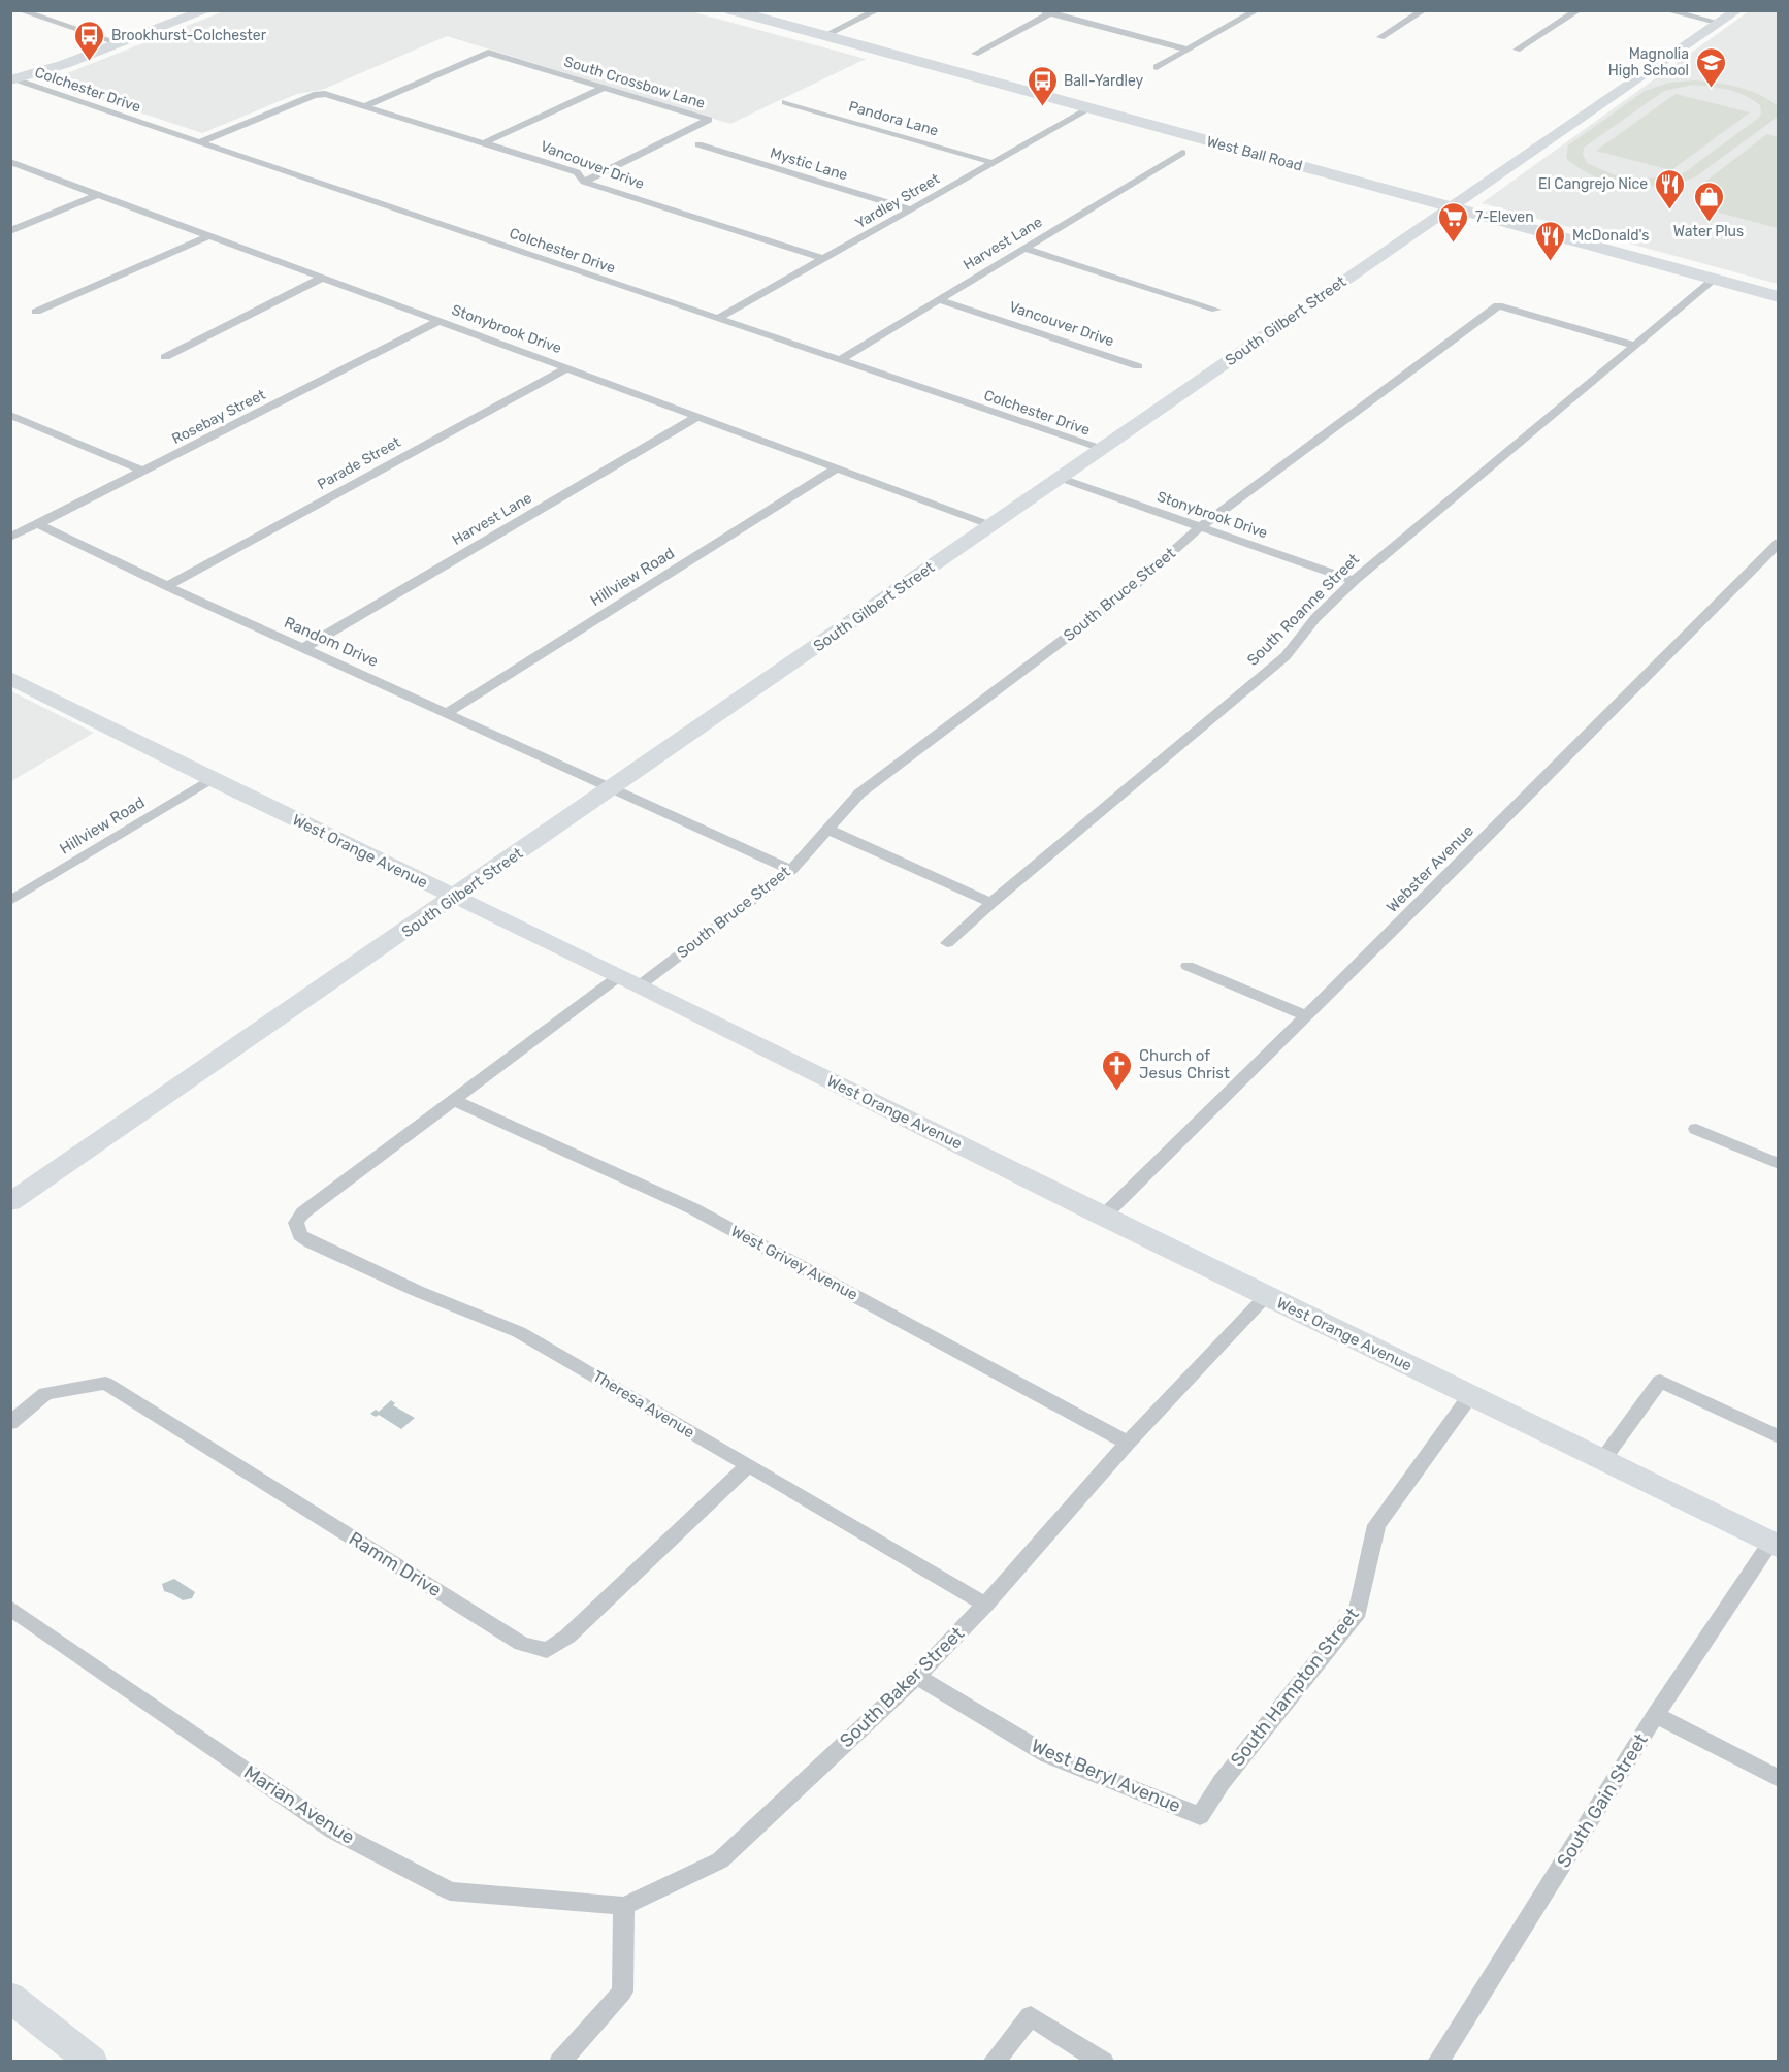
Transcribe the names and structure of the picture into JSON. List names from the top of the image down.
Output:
{
  "streets": {
    "main road": ["West Ball Road"],
    "street": [
      "South Crossbow Lane",
      "Colchester Drive",
      "Pandora Lane",
      "Mystic Lane",
      "Vancouver Drive",
      "Yardley Street",
      "Harvest Lane",
      "South Gilbert Street",
      "Stonybrook Drive",
      "Rosebay Street",
      "Parade Street",
      "Hillview Road",
      "South Bruce Street",
      "South Roanne Street",
      "Random Drive",
      "West Orange Avenue",
      "Webster Avenue",
      "West Grivey Avenue",
      "Theresa Avenue",
      "Ramm Drive",
      "South Baker Street",
      "South Hampton Street",
      "West Beryl Avenue",
      "South Gain Street",
      "Marian Avenue"
    ]
  },
  "crossings": [
    ["South Crossbow Lane", "Vancouver Drive"],
    ["Colchester Drive", "Vancouver Drive"],
    ["Colchester Drive", "Yardley Street"],
    ["Colchester Drive", "Harvest Lane"],
    ["Colchester Drive", "South Gilbert Street"],
    ["Pandora Lane", "Yardley Street"],
    ["West Ball Road", "Yardley Street"],
    ["West Ball Road", "South Gilbert Street"],
    ["West Ball Road", "South Roanne Street"],
    ["Mystic Lane", "Yardley Street"],
    ["Vancouver Drive", "Yardley Street"],
    ["Vancouver Drive", "Harvest Lane"],
    ["Harvest Lane", "Stonybrook Drive"],
    ["Harvest Lane", "Random Drive"],
    ["South Gilbert Street", "Stonybrook Drive"],
    ["South Gilbert Street", "Random Drive"],
    ["South Gilbert Street", "West Orange Avenue"],
    ["Stonybrook Drive", "Rosebay Street"],
    ["Stonybrook Drive", "Parade Street"],
    ["Stonybrook Drive", "Hillview Road"],
    ["Stonybrook Drive", "South Bruce Street"],
    ["Stonybrook Drive", "South Roanne Street"],
    ["Rosebay Street", "Random Drive"],
    ["Parade Street", "Random Drive"],
    ["Hillview Road", "Random Drive"],
    ["Hillview Road", "West Orange Avenue"],
    ["South Bruce Street", "South Roanne Street"],
    ["South Bruce Street", "Random Drive"],
    ["South Bruce Street", "West Orange Avenue"],
    ["South Bruce Street", "West Grivey Avenue"],
    ["South Bruce Street", "Theresa Avenue"],
    ["West Orange Avenue", "Webster Avenue"],
    ["West Orange Avenue", "South Baker Street"],
    ["West Orange Avenue", "South Hampton Street"],
    ["West Orange Avenue", "South Gain Street"],
    ["West Grivey Avenue", "South Baker Street"],
    ["Theresa Avenue", "Ramm Drive"],
    ["Theresa Avenue", "South Baker Street"],
    ["South Baker Street", "West Beryl Avenue"],
    ["South Baker Street", "Marian Avenue"],
    ["South Hampton Street", "West Beryl Avenue"]
  ],
  "places": {
    "bus stop": ["Brookhurst-Colchester", "Ball-Yardley"],
    "school or university": ["Magnolia High School"],
    "restaurant": ["El Cangrejo Nice", "McDonald's"],
    "shop": ["Water Plus"],
    "supermarket": ["7-Eleven"],
    "church": ["Church of Jesus Christ"]
  }
}
